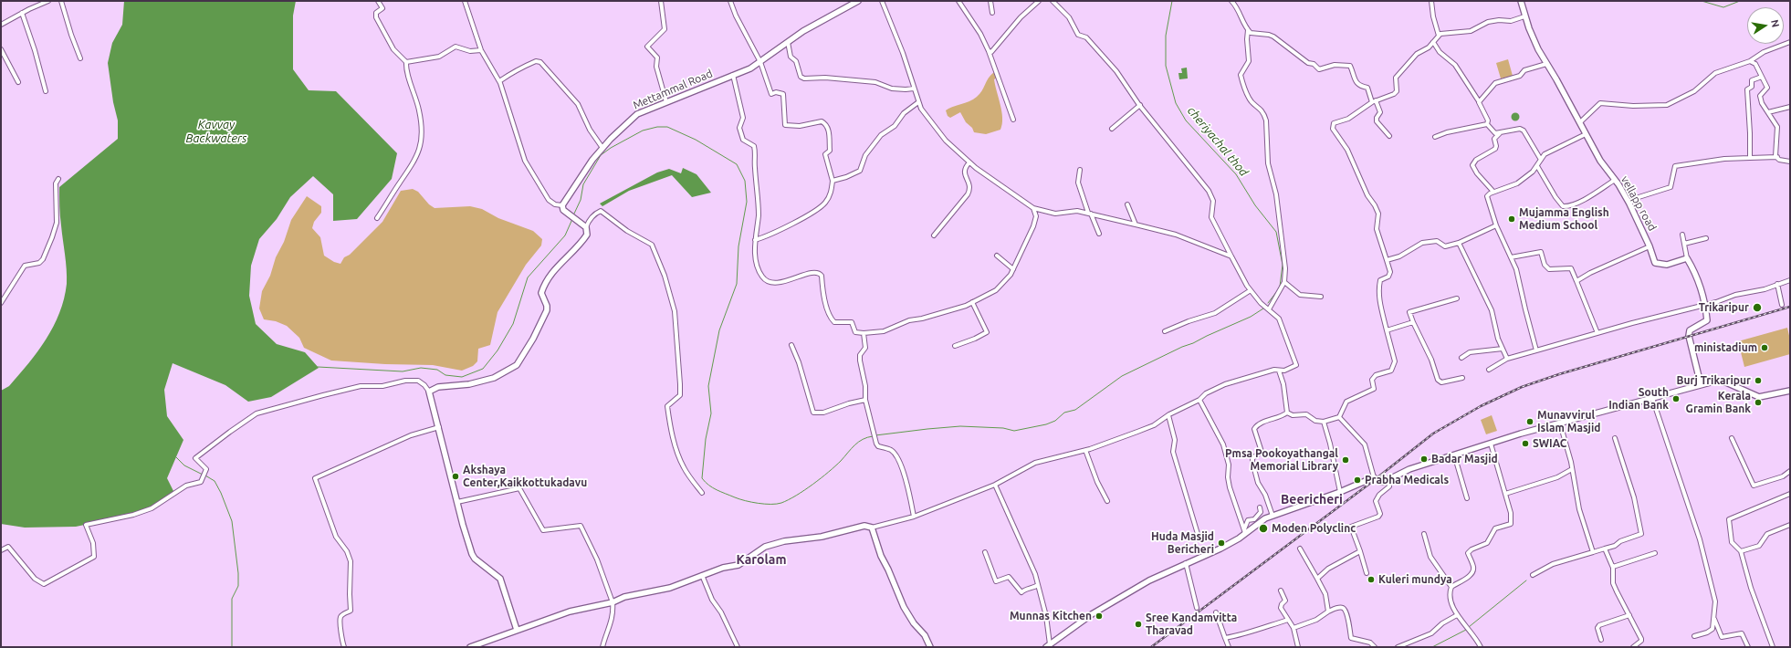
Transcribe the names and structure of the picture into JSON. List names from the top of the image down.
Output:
{
  "streets": {
    "main road": ["Mettammal Road", "vellapp road"]
  },
  "districts": ["Beericheri", "Karolam"],
  "water": ["Kavvay Backwaters", "cheriyachal thod"],
  "places": [
    "Mujamma English Medium School",
    "Trikaripur",
    "ministadium",
    "Burj Trikaripur",
    "South Indian Bank",
    "Kerala Gramin Bank",
    "Munavvirul Islam Masjid",
    "SWIAC",
    "Badar Masjid",
    "Pmsa Pookoyathangal Memorial Library",
    "Akshaya Center,Kaikkottukadavu",
    "Prabha Medicals",
    "Moden Polyclinc",
    "Huda Masjid Bericheri",
    "Kuleri mundya",
    "Munnas Kitchen",
    "Sree Kandamvitta Tharavad"
  ],
  "north": "right"
}
